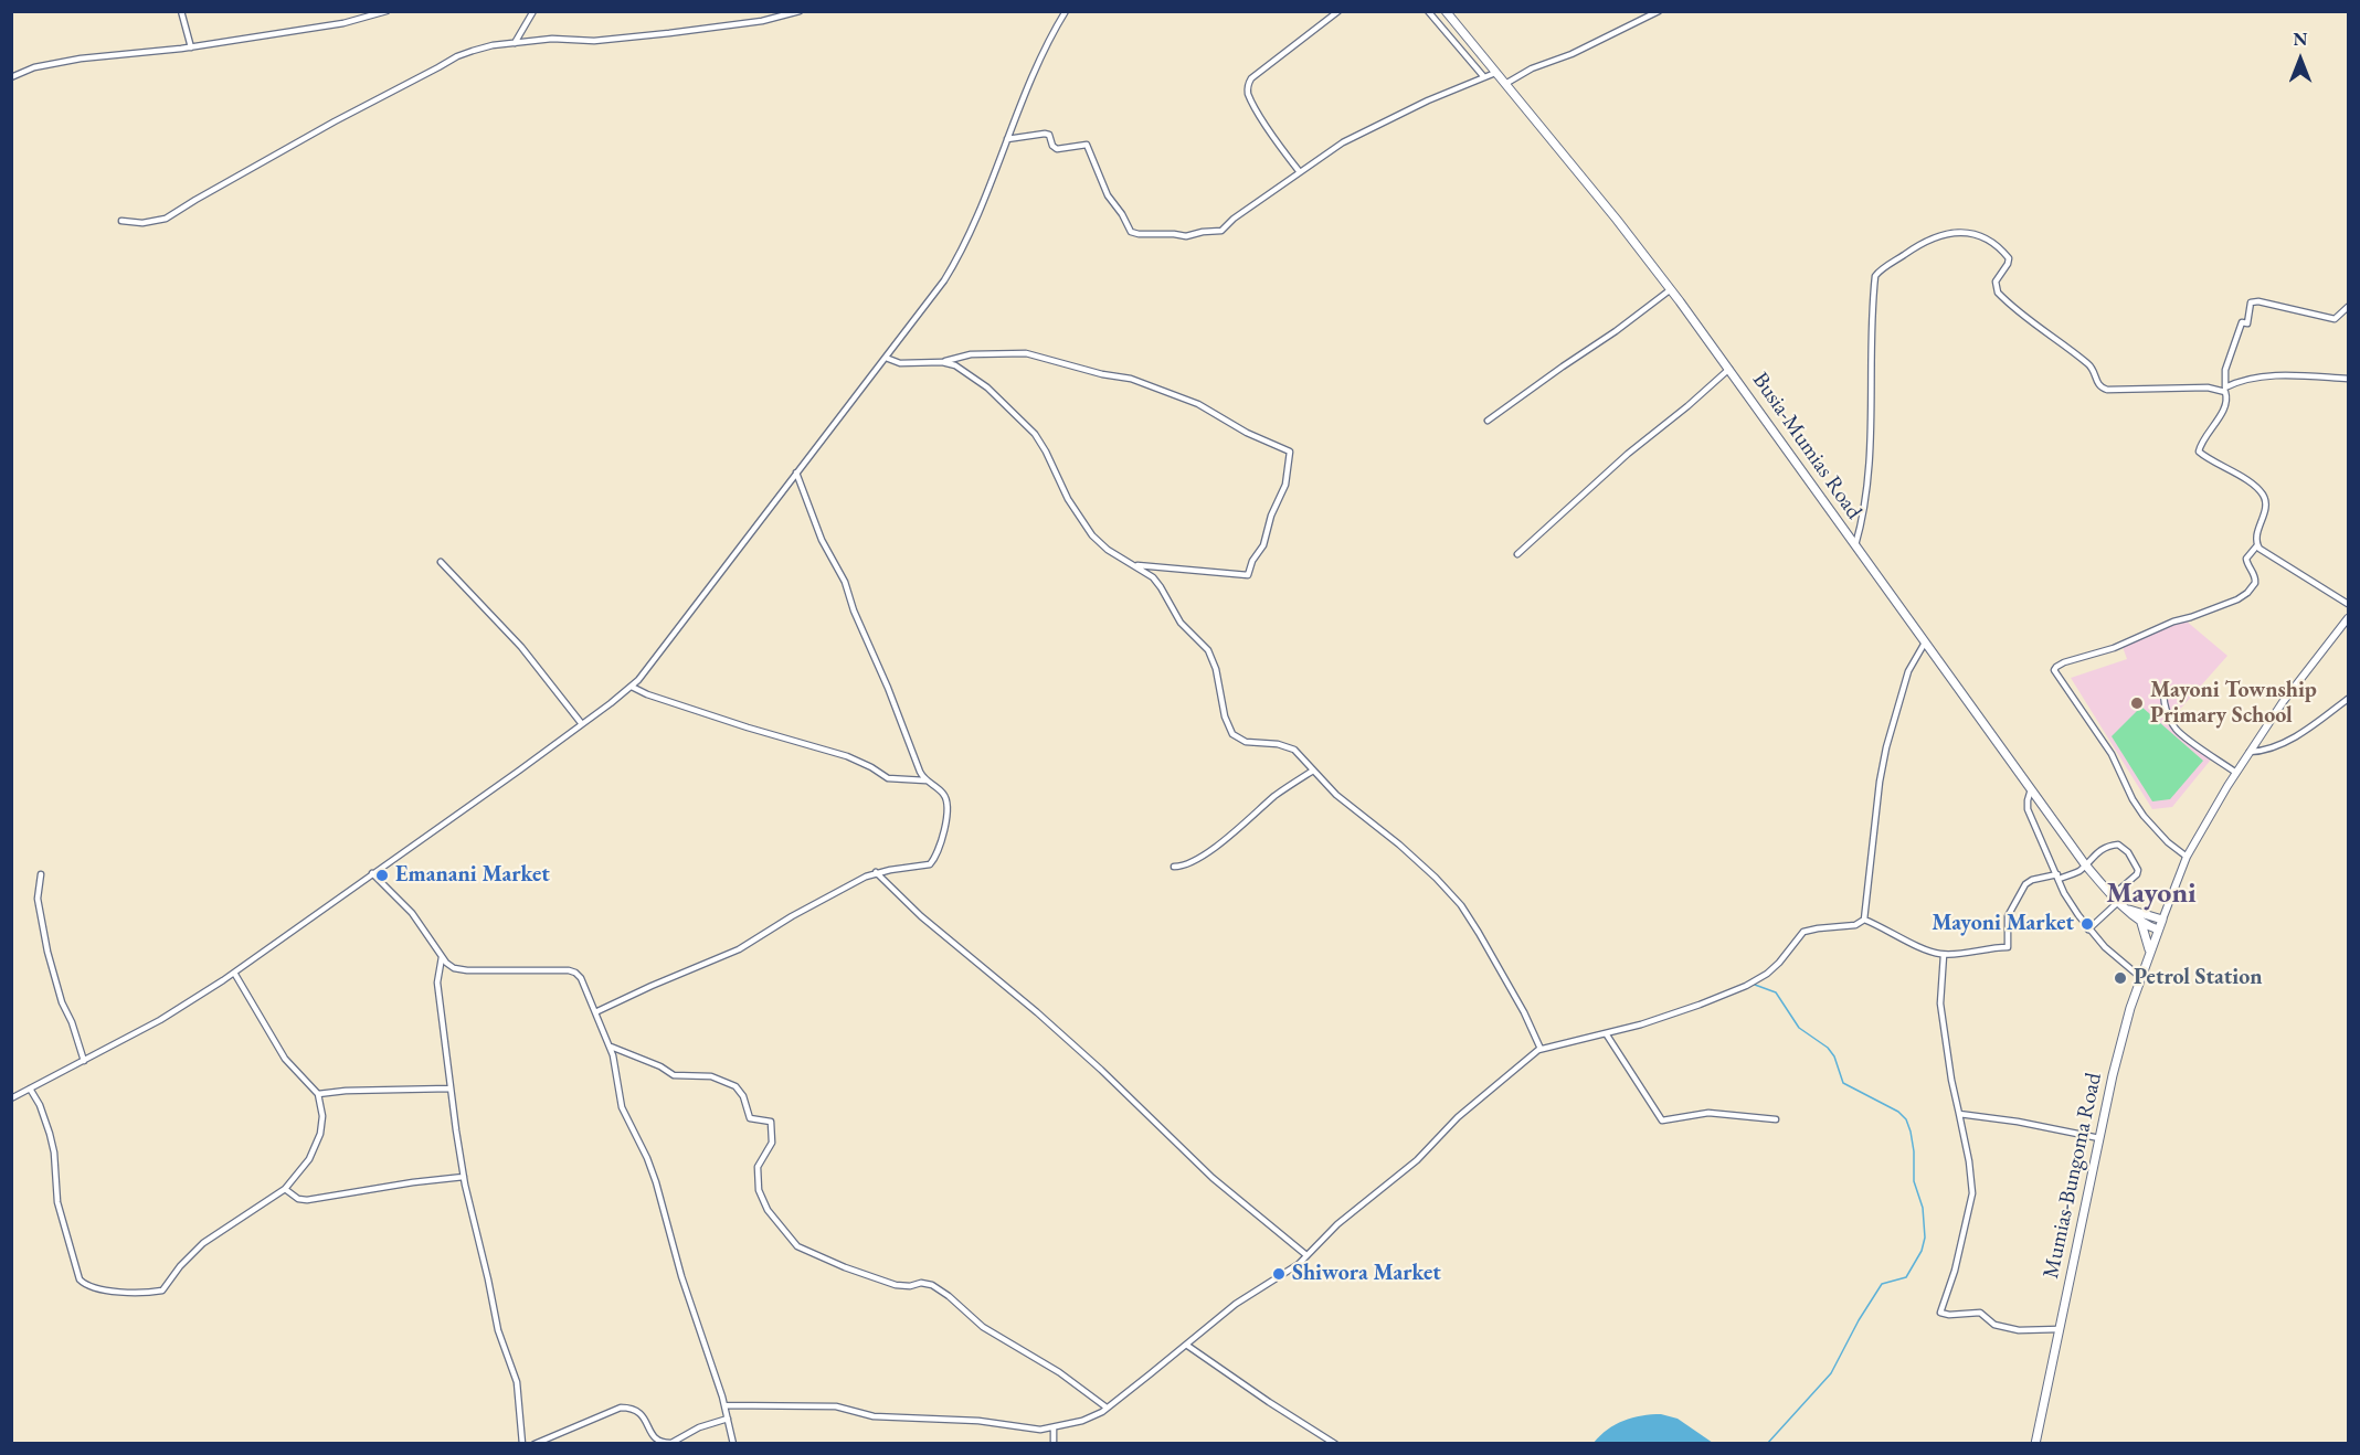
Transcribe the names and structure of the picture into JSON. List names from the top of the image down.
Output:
{
  "streets": {
    "highway": ["Busia-Mumias Road", "Mumias-Bungoma Road"]
  },
  "crossings": [
    ["Busia-Mumias Road", "Mumias-Bungoma Road"]
  ],
  "districts": ["Mayoni"],
  "places": [
    "Mayoni Township Primary School",
    "Emanani Market",
    "Mayoni Market",
    "Petrol Station",
    "Shiwora Market"
  ],
  "north": "top"
}
